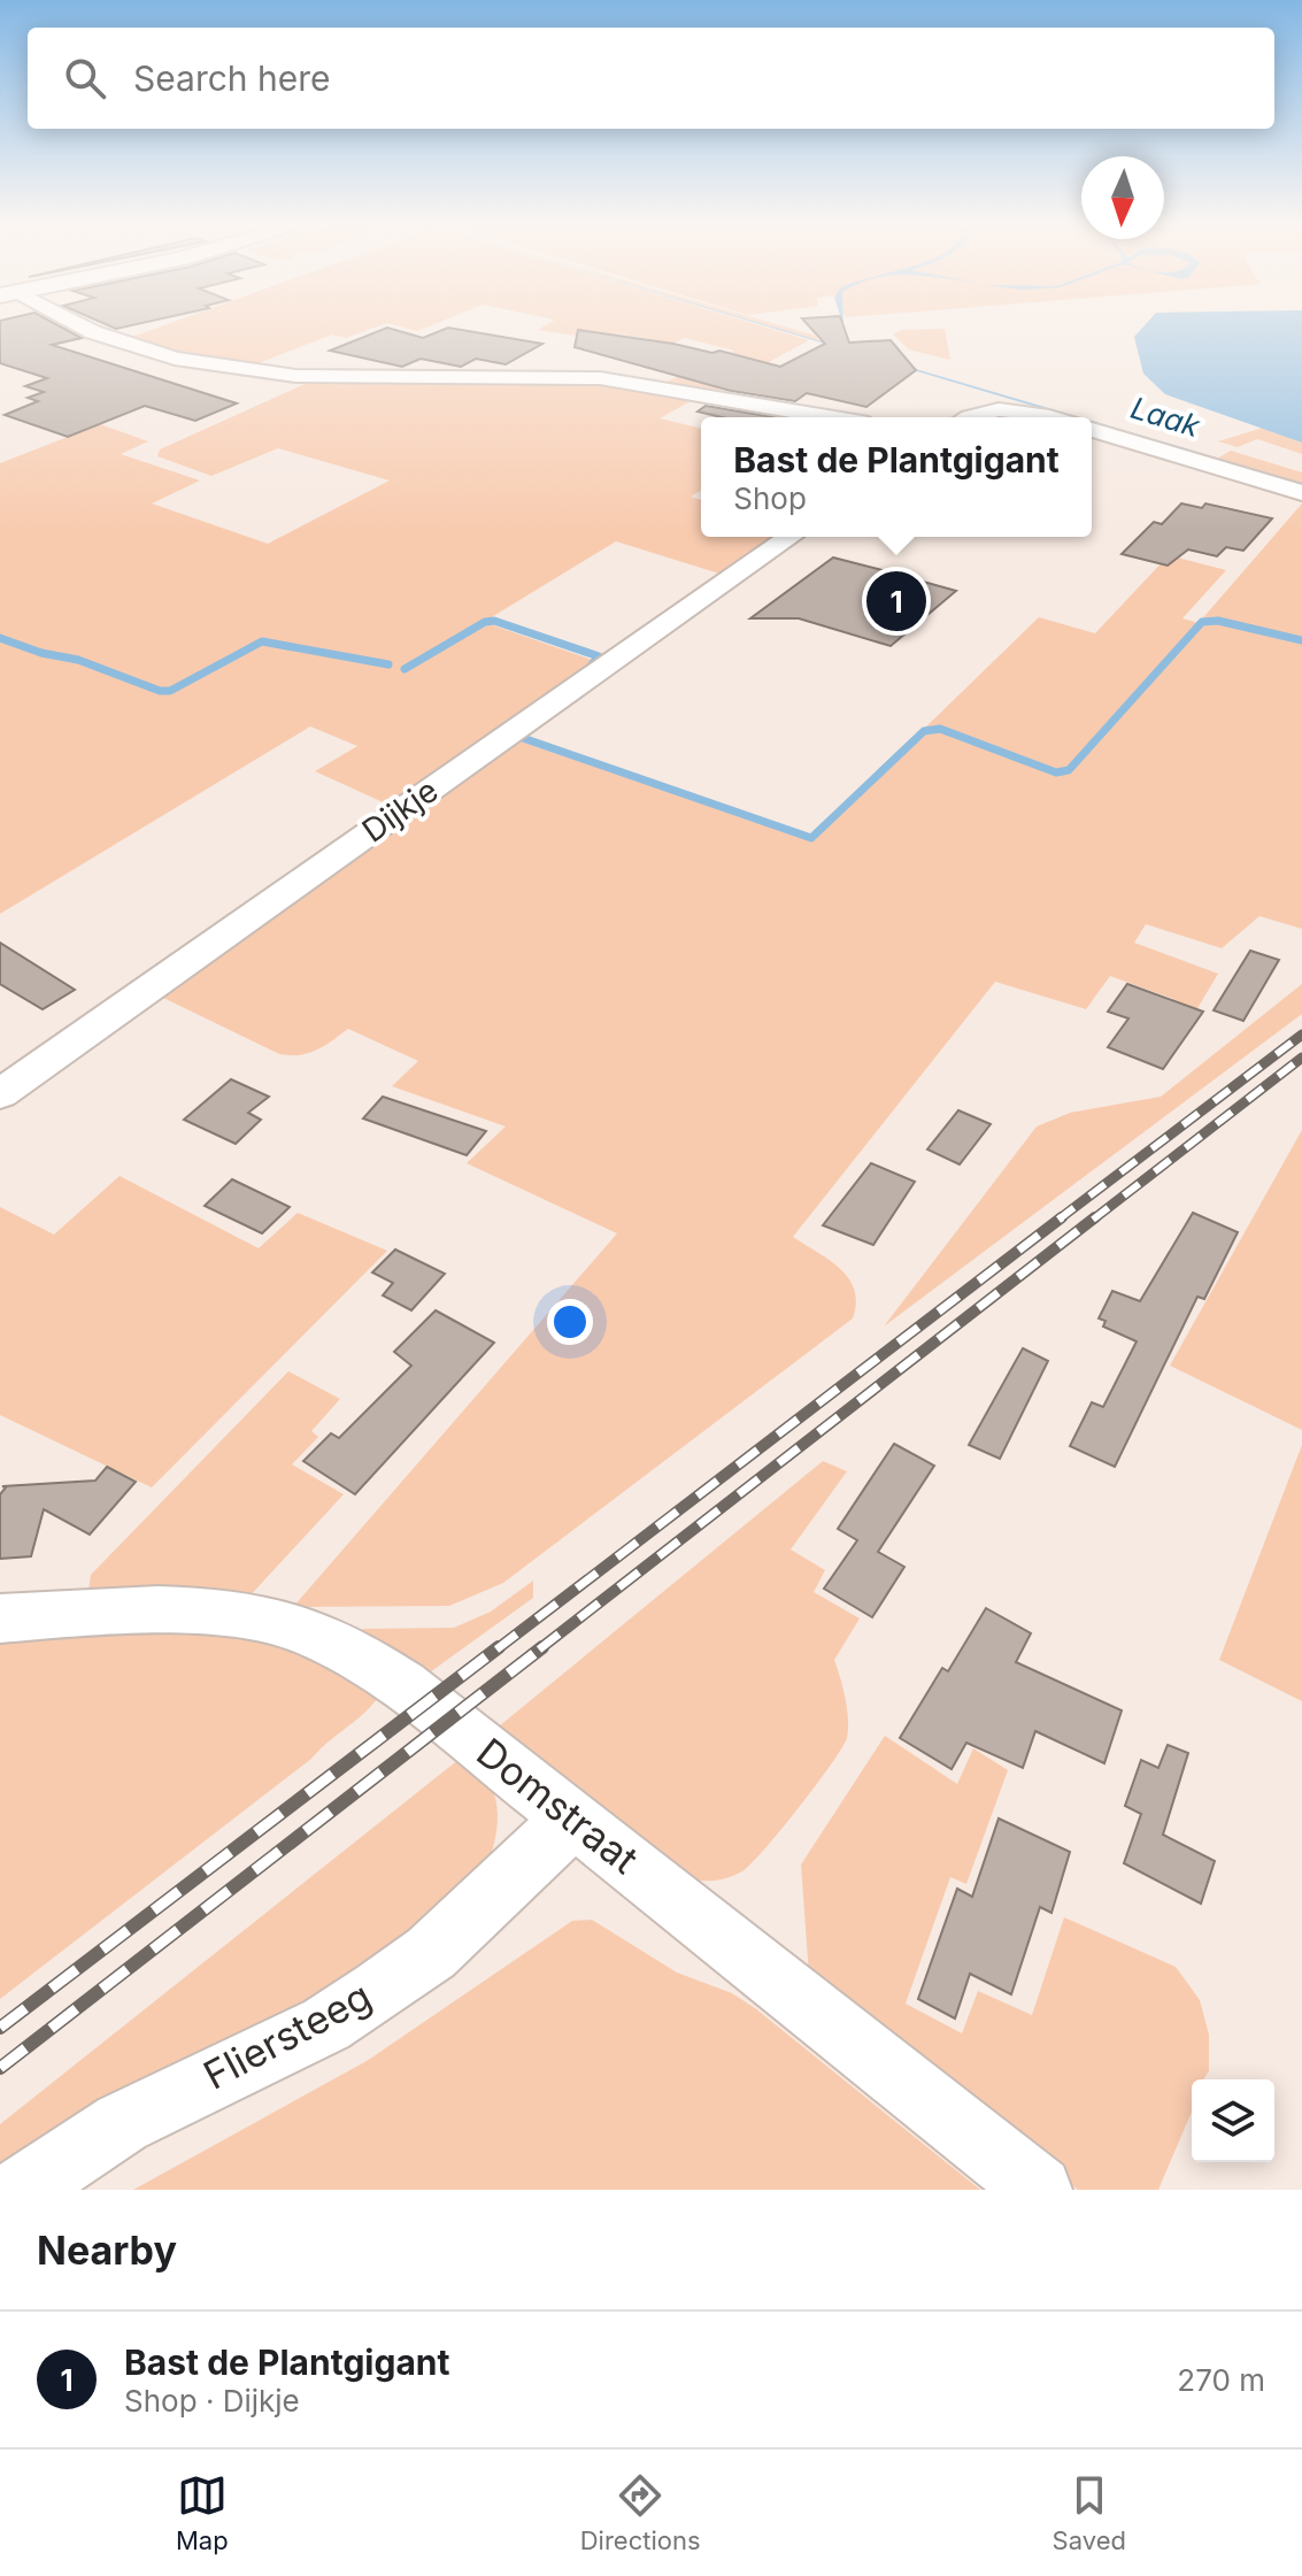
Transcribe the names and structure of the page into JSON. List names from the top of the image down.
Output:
{
  "streets": {
    "street": ["Dijkje", "Domstraat", "Fliersteeg"]
  },
  "crossings": [
    ["Domstraat", "Fliersteeg"]
  ],
  "water": ["Laak"],
  "north": "bottom",
  "page": {
    "search": "Search here",
    "popup": ["Bast de Plantgigant", "Shop"],
    "pins": "1",
    "heading": "Nearby",
    "list": [
      {
        "mark": "1",
        "name": "Bast de Plantgigant",
        "note": "Shop · Dijkje",
        "value": "270 m"
      }
    ],
    "nav": ["Map", "Directions", "Saved"]
  }
}
